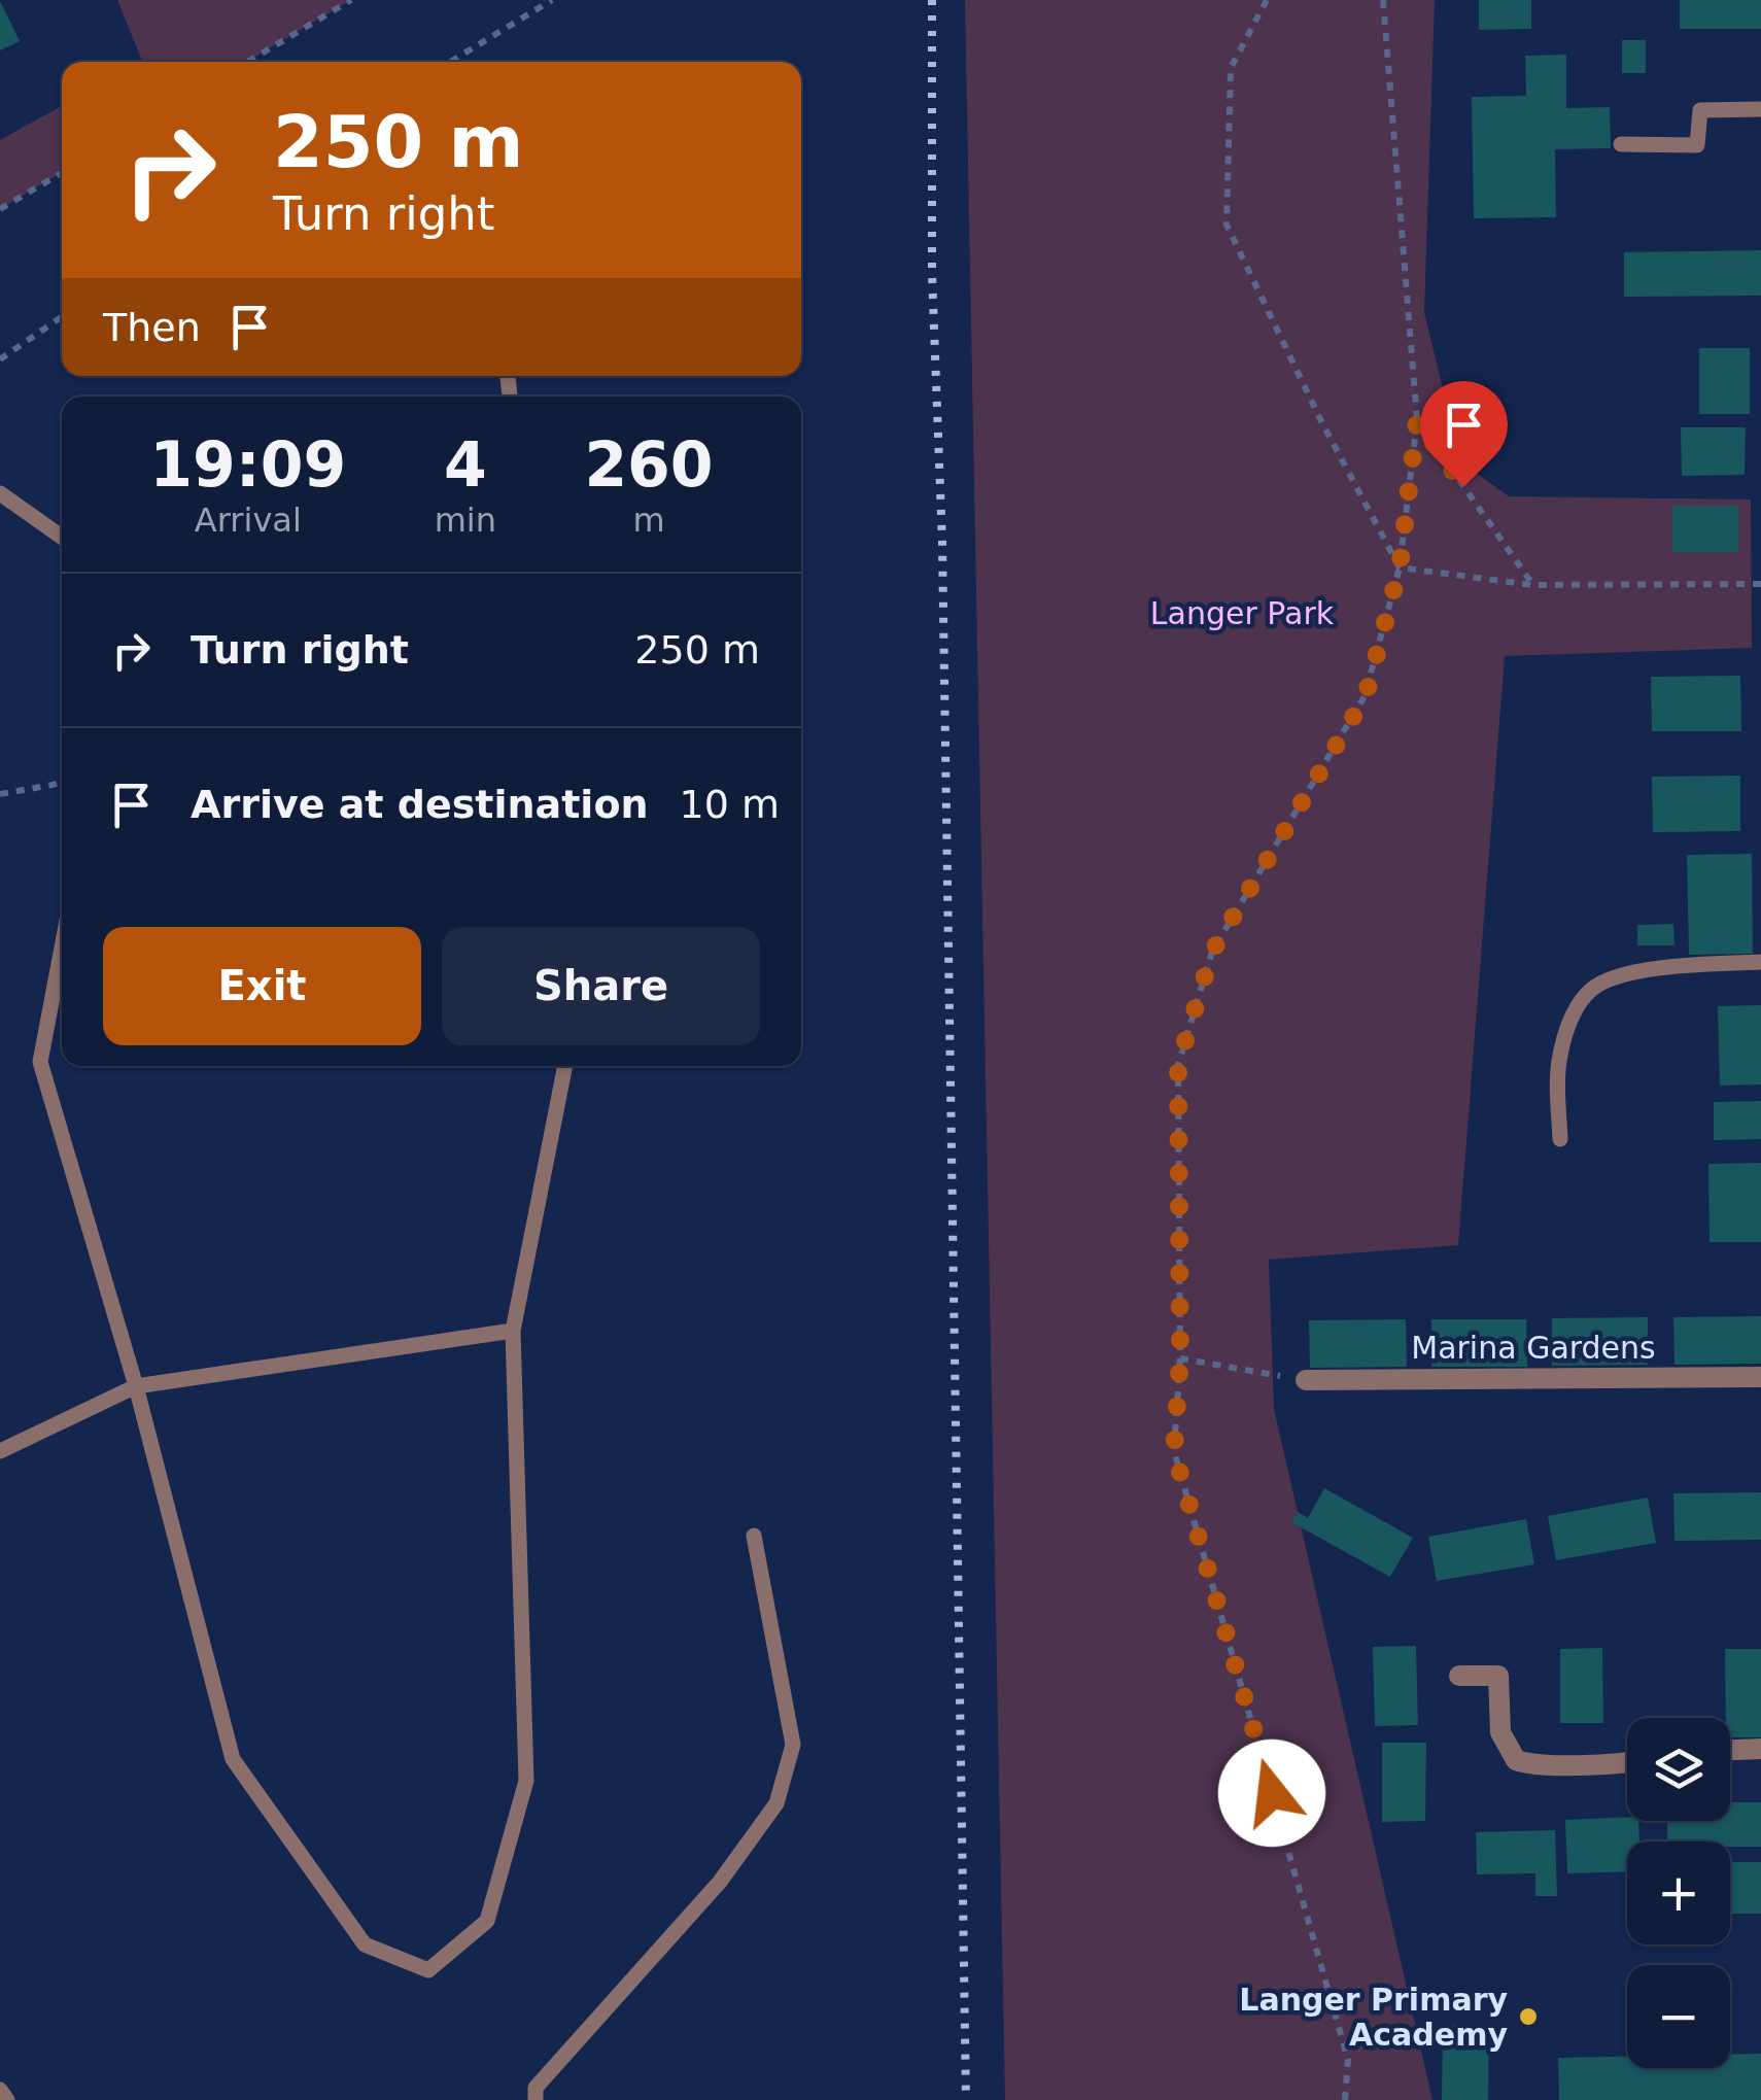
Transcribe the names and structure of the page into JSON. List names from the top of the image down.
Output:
{
  "streets": {
    "street": ["Marina Gardens"]
  },
  "parks": ["Langer Park"],
  "places": ["Langer Primary Academy"],
  "page": {
    "turn": ["250 m", "Turn right"],
    "then": "Then",
    "eta": [
      "19:09",
      "Arrival",
      "4",
      "min",
      "260",
      "m"
    ],
    "list": [
      {
        "name": "Turn right",
        "value": "250 m"
      },
      {
        "name": "Arrive at destination",
        "value": "10 m"
      }
    ],
    "buttons": ["Exit", "Share"],
    "map_buttons": ["+", "−"]
  }
}
